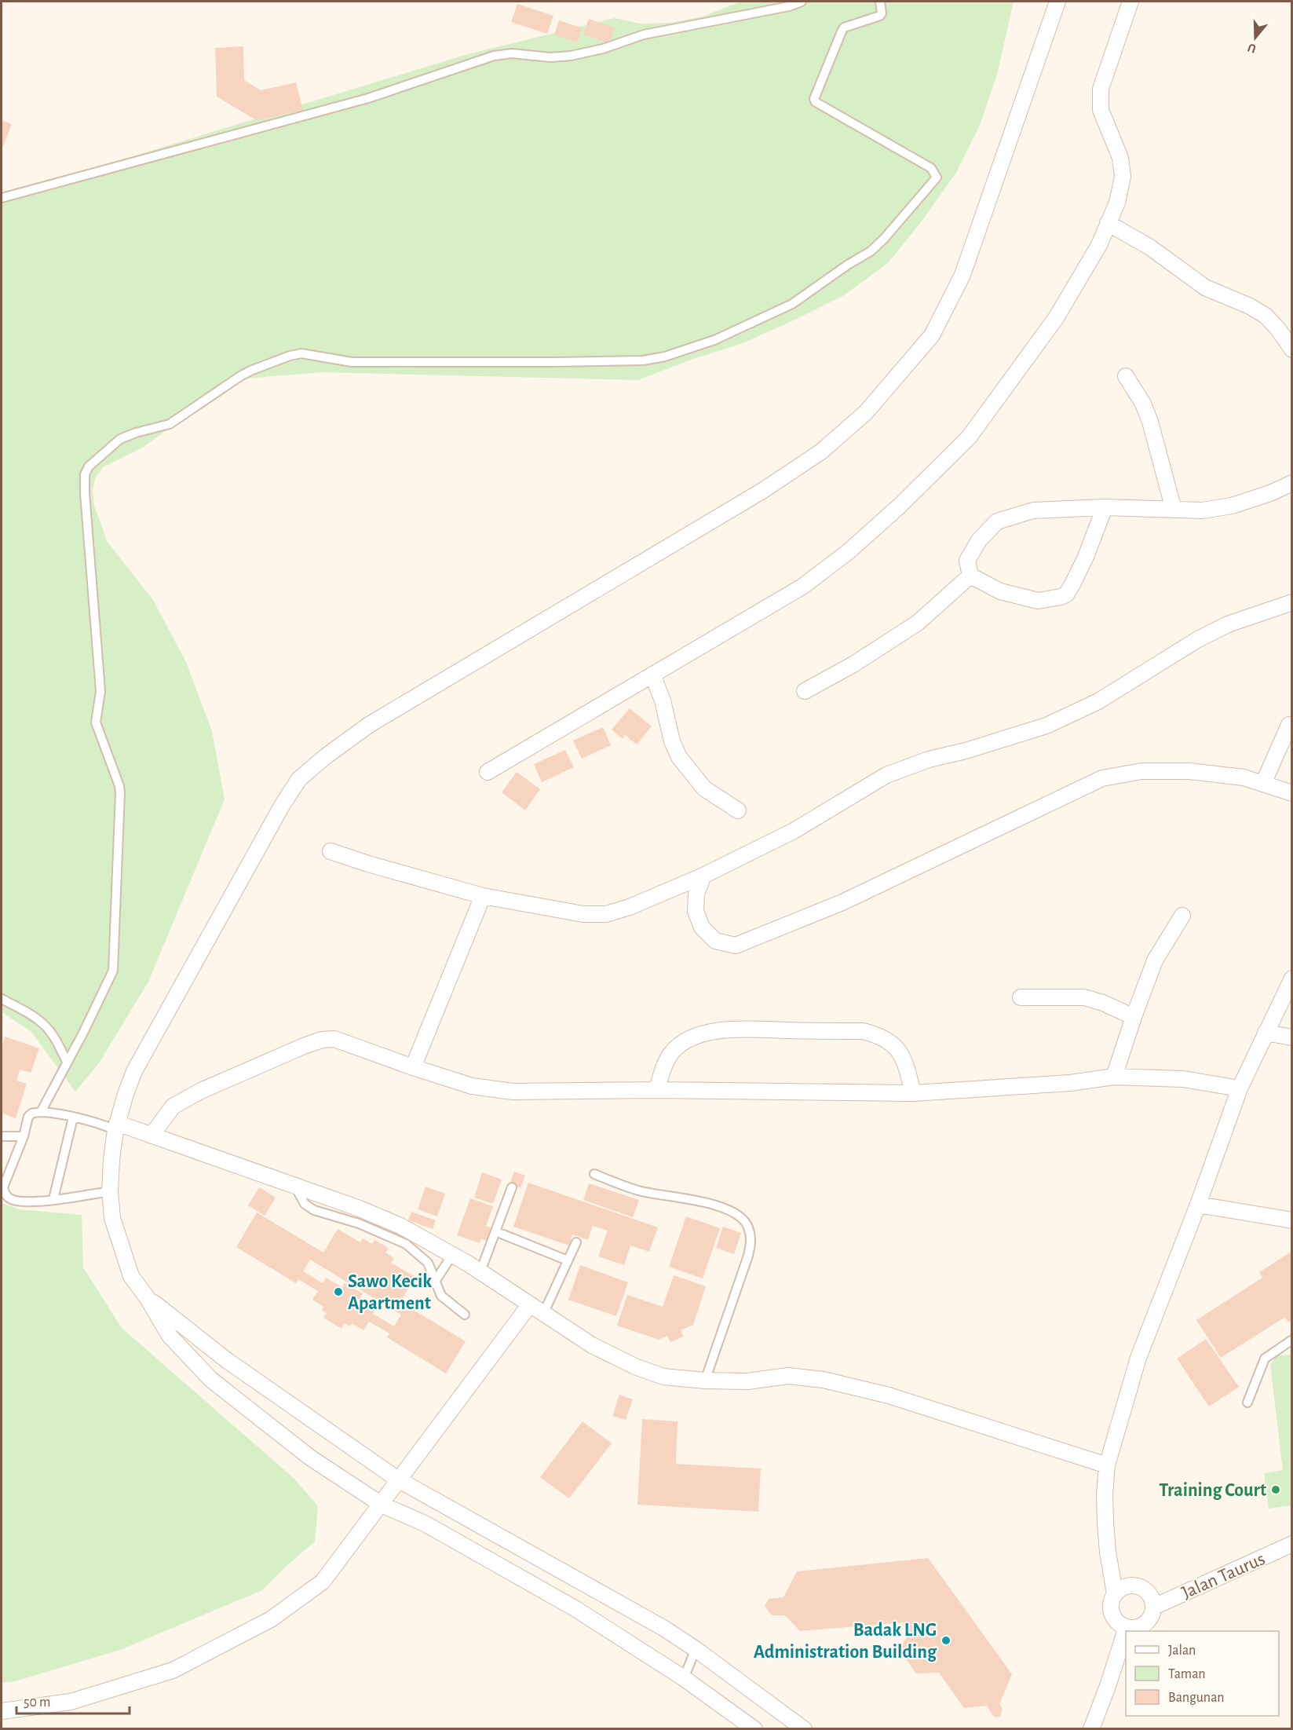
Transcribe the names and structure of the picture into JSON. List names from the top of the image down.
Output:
{
  "streets": {
    "street": ["Jalan Taurus"]
  },
  "places": ["Sawo Kecik Apartment", "Training Court", "Badak LNG Administration Building"],
  "legend": ["Jalan", "Taman", "Bangunan"],
  "scale_bar": "50 m",
  "north": "bottom"
}
